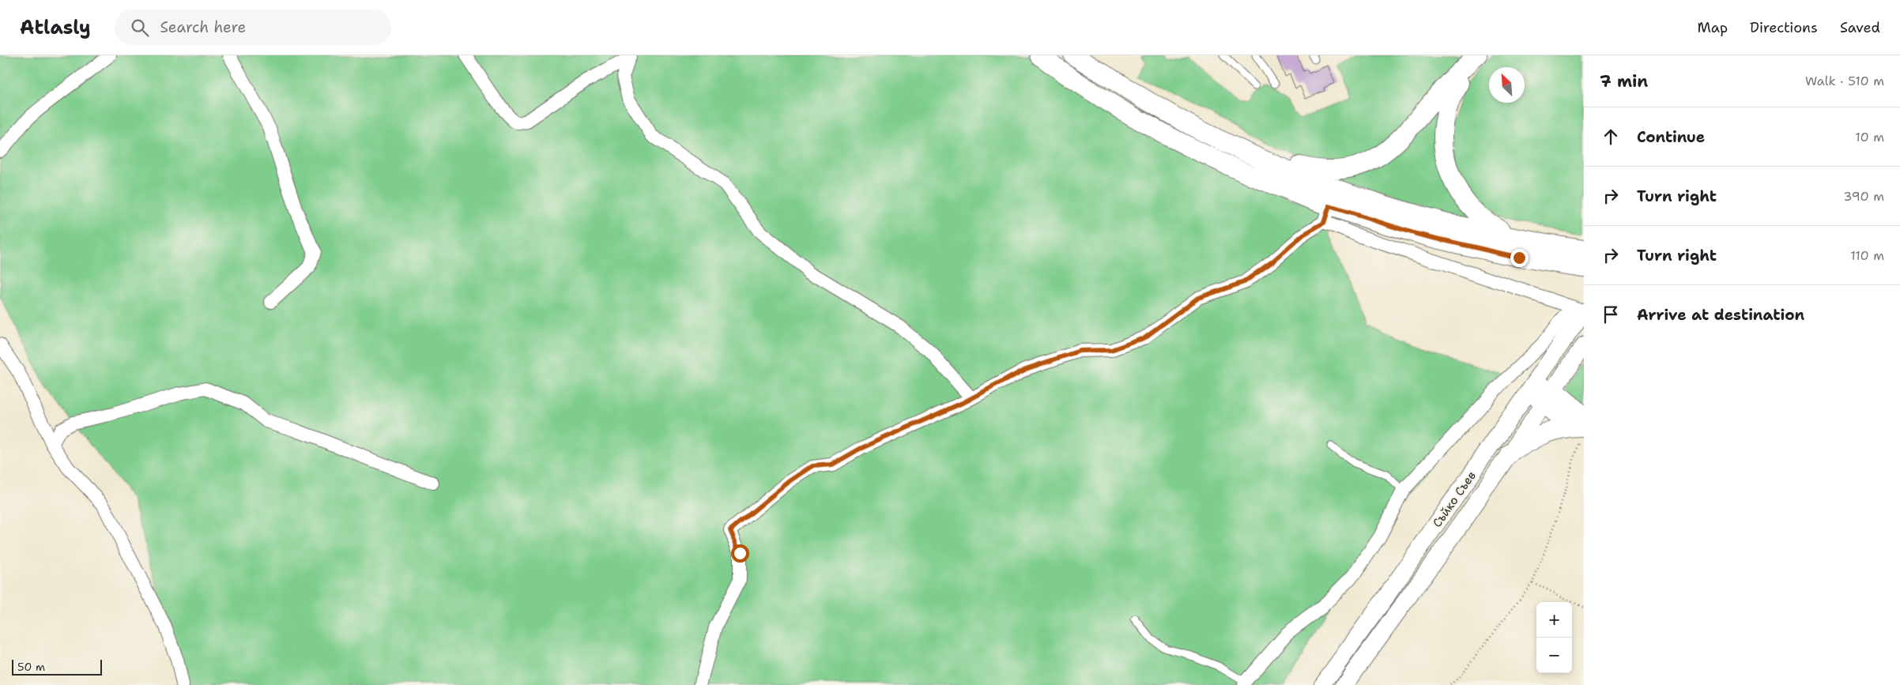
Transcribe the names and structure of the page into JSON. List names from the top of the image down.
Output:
{
  "streets": {
    "street": ["Съйко Съев"]
  },
  "scale_bar": "50 m",
  "north": "top left",
  "page": {
    "header": "Atlasly",
    "search": "Search here",
    "nav": ["Map", "Directions", "Saved"],
    "heading": ["7 min", "Walk · 510 m"],
    "list": [
      ["Continue", "10 m"],
      ["Turn right", "390 m"],
      ["Turn right", "110 m"],
      "Arrive at destination"
    ],
    "map_buttons": ["+", "−"],
    "scale": "50 m"
  }
}
